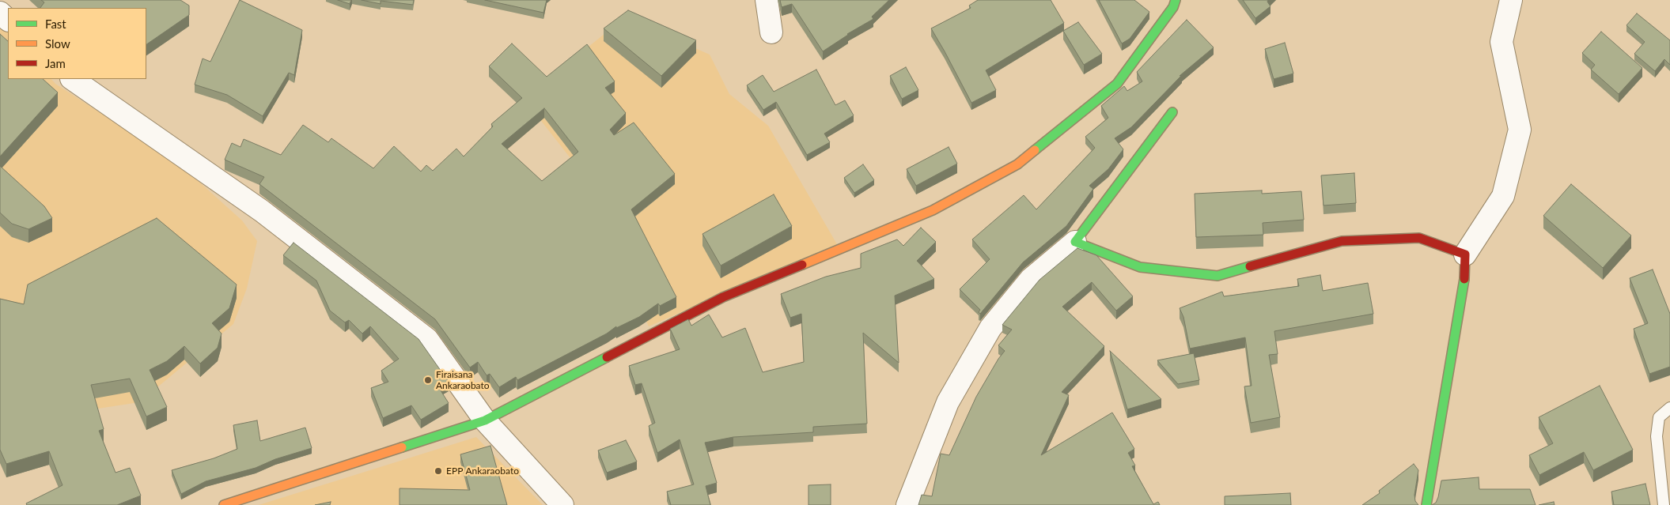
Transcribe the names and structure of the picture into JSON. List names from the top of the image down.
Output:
{
  "places": ["Firaisana Ankaraobato", "EPP Ankaraobato"],
  "legend": ["Fast", "Slow", "Jam"]
}
